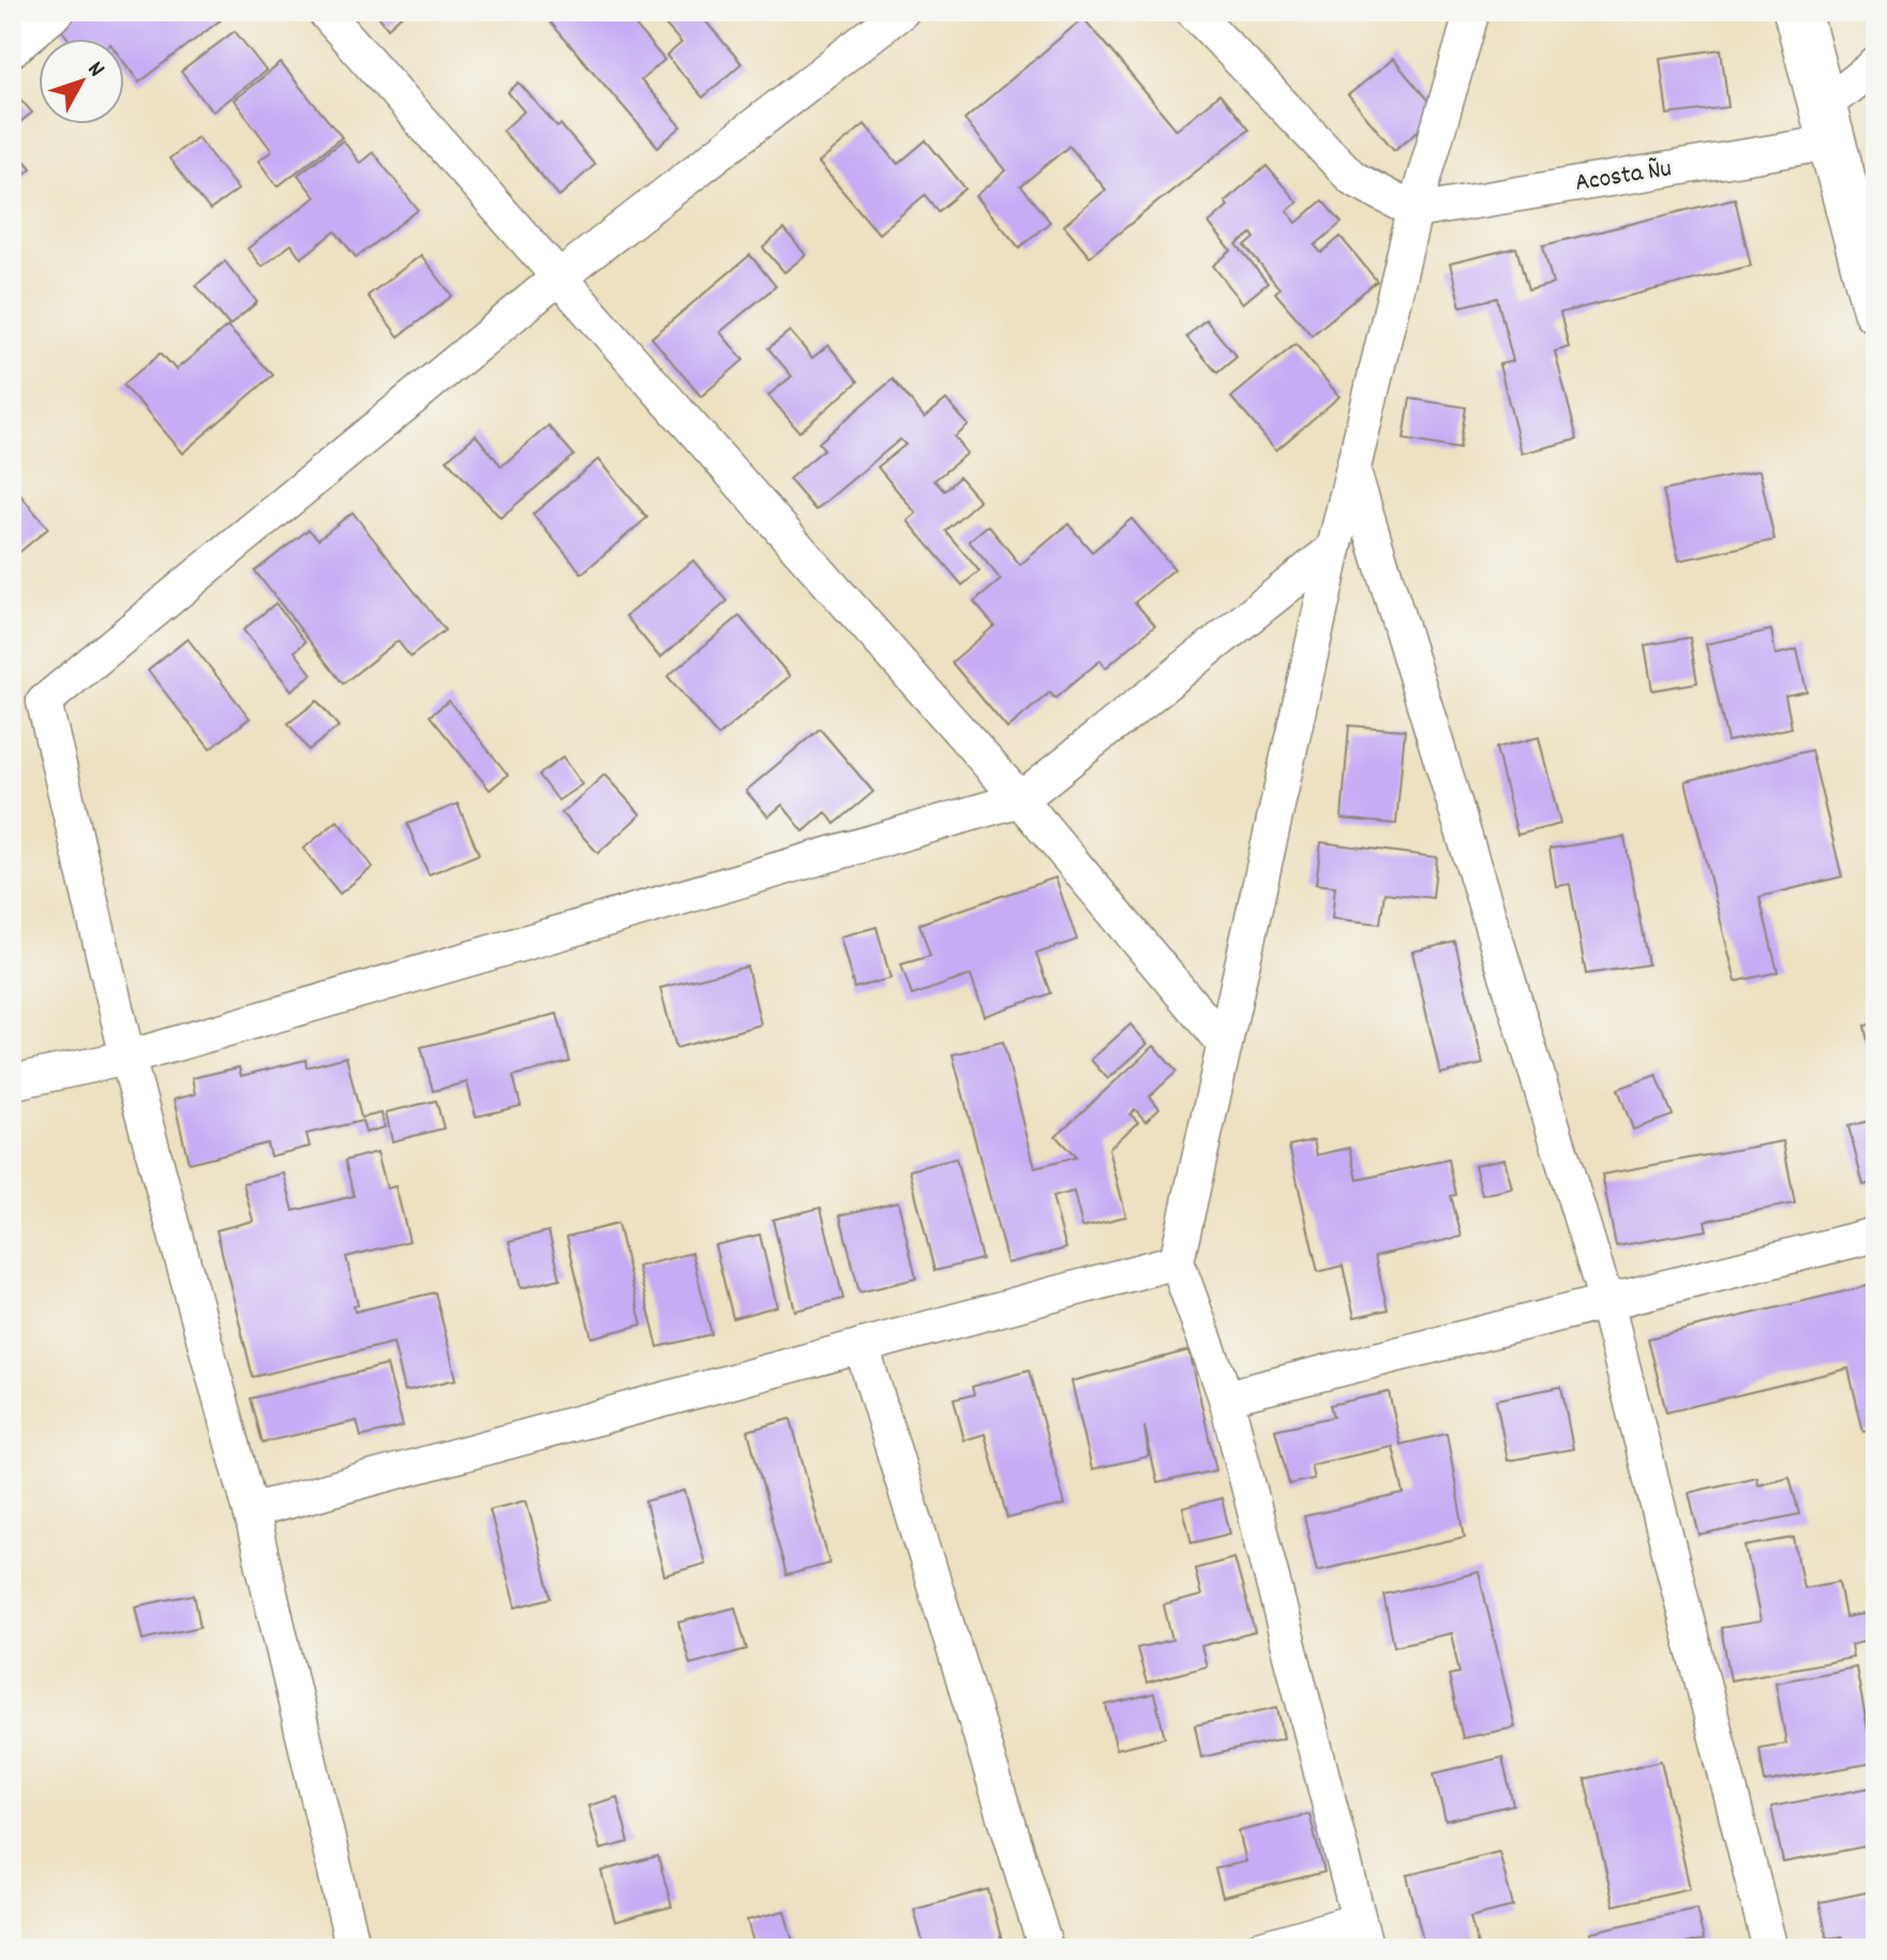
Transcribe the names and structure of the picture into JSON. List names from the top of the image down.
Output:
{
  "streets": {
    "street": ["Acosta Ñu"]
  },
  "north": "top right"
}
